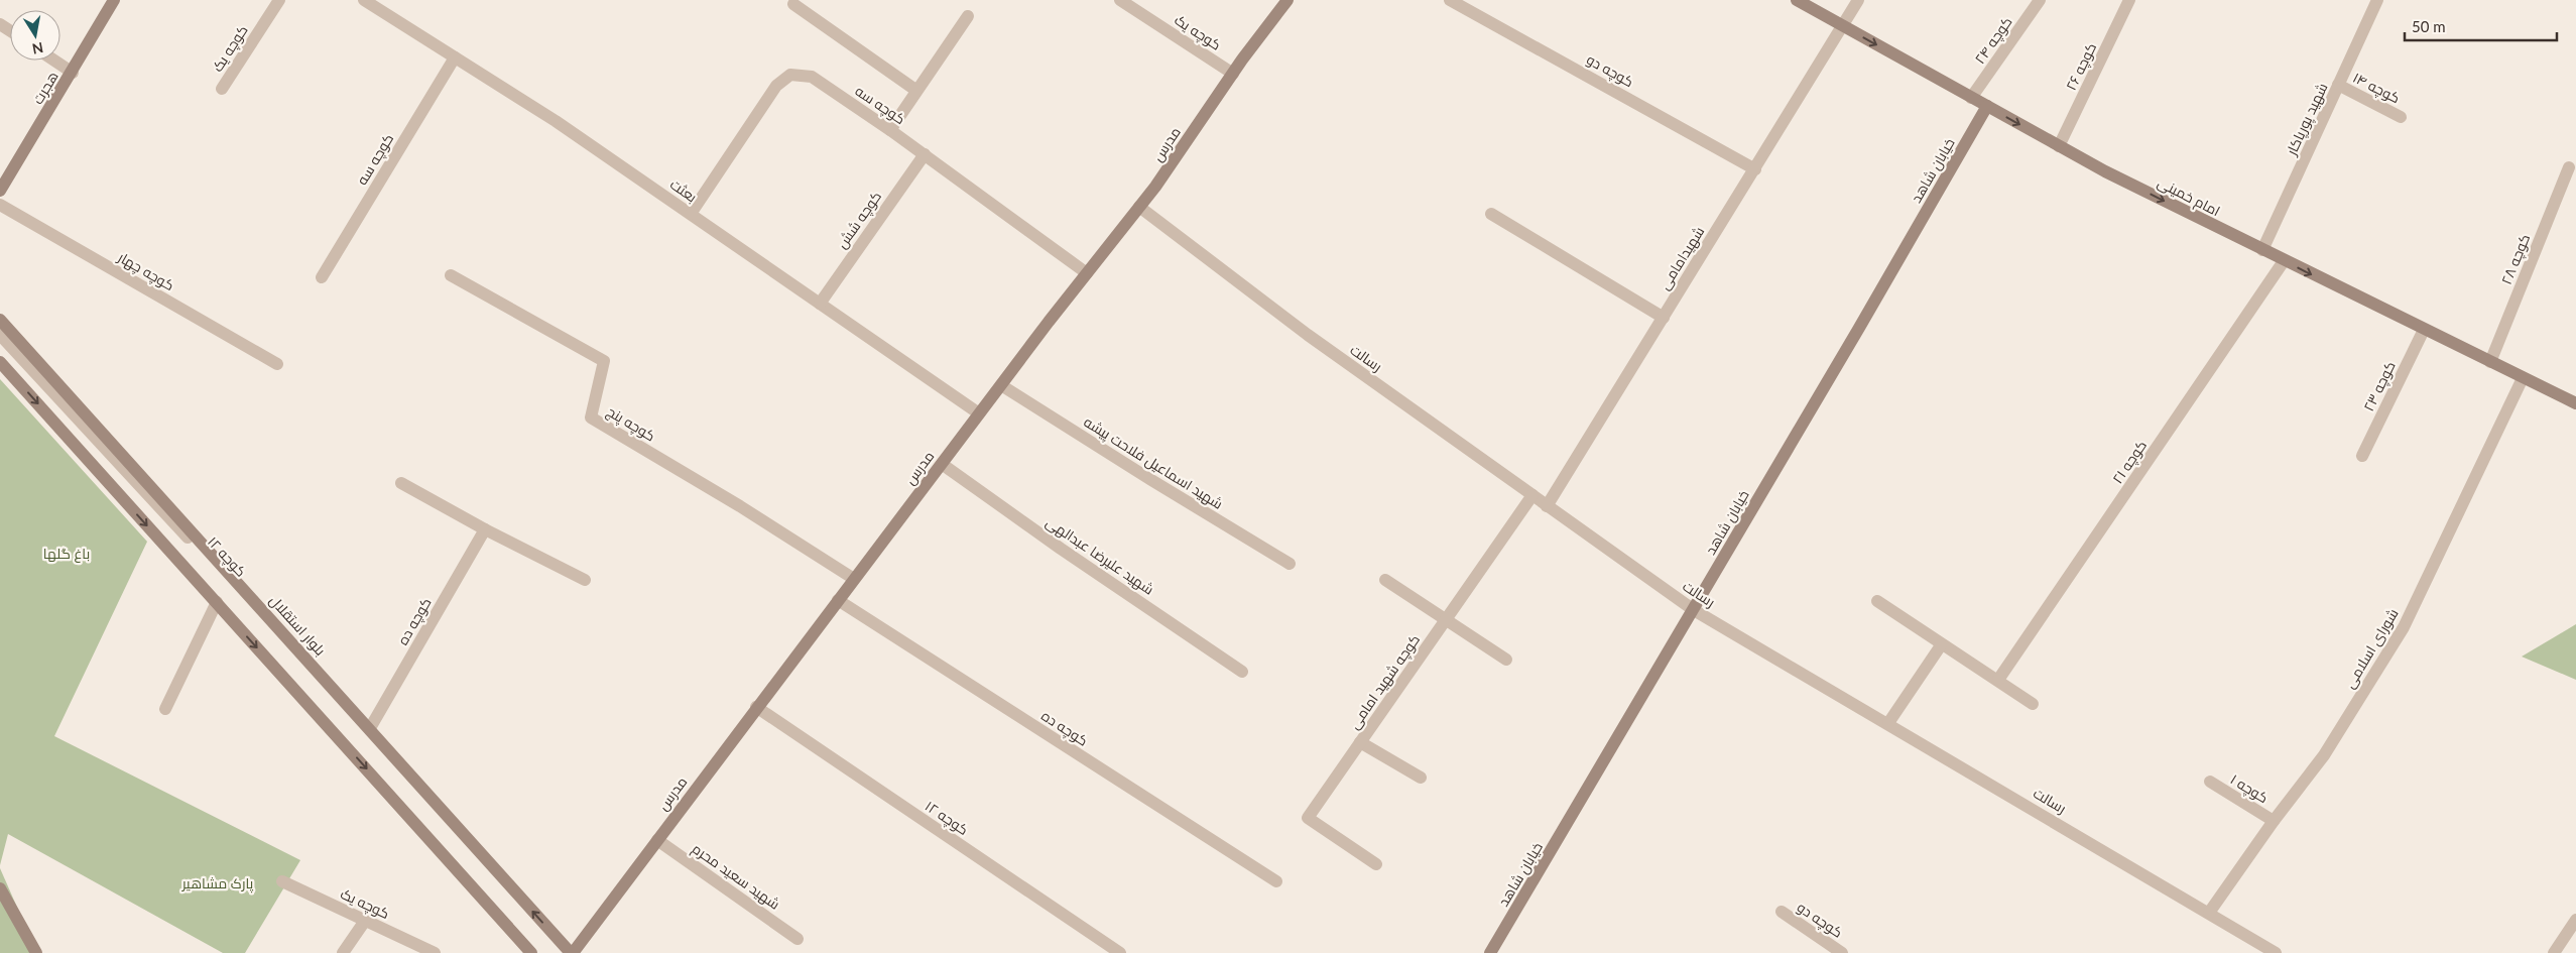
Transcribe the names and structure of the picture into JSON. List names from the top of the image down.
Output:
{
  "streets": {
    "main road": [
      "هجرت",
      "مدرس",
      "خیابان شاهد",
      "امام خمینی",
      "بلوار استقلال"
    ],
    "street": [
      "کوچه یک",
      "کوچه ۲۴",
      "کوچه ۲۶",
      "کوچه دو",
      "کوچه ۱۴",
      "کوچه سه",
      "شهید پورپاکار",
      "بعثت",
      "کوچه شش",
      "شهیدامامی",
      "کوچه ۲۸",
      "کوچه چهار",
      "رسالت",
      "کوچه ۲۳",
      "کوچه پنج",
      "کوچه ۲۱",
      "شهید اسماعیل فلاحت پیشه",
      "شهید علیرضا عبدالهی",
      "کوچه ۱۲",
      "کوچه ده",
      "شورای اسلامی",
      "کوچه شهید امامی",
      "کوچه ۱",
      "شهید سعید محرم"
    ]
  },
  "crossings": [
    ["کوچه یک", "مدرس"],
    ["کوچه ۲۴", "امام خمینی"],
    ["کوچه ۲۶", "امام خمینی"],
    ["کوچه دو", "شهیدامامی"],
    ["کوچه ۱۴", "شهید پورپاکار"],
    ["کوچه سه", "مدرس"],
    ["کوچه سه", "بعثت"],
    ["کوچه سه", "کوچه شش"],
    ["شهید پورپاکار", "امام خمینی"],
    ["مدرس", "بعثت"],
    ["مدرس", "رسالت"],
    ["مدرس", "کوچه پنج"],
    ["مدرس", "شهید اسماعیل فلاحت پیشه"],
    ["مدرس", "شهید علیرضا عبدالهی"],
    ["مدرس", "کوچه ۱۲"],
    ["مدرس", "کوچه ده"],
    ["مدرس", "بلوار استقلال"],
    ["مدرس", "شهید سعید محرم"],
    ["خیابان شاهد", "امام خمینی"],
    ["خیابان شاهد", "رسالت"],
    ["بعثت", "کوچه شش"],
    ["امام خمینی", "شهیدامامی"],
    ["امام خمینی", "کوچه ۲۸"],
    ["امام خمینی", "کوچه ۲۳"],
    ["امام خمینی", "کوچه ۲۱"],
    ["امام خمینی", "شورای اسلامی"],
    ["شهیدامامی", "رسالت"],
    ["رسالت", "شورای اسلامی"],
    ["رسالت", "کوچه شهید امامی"],
    ["کوچه ۱۲", "بلوار استقلال"],
    ["کوچه ده", "بلوار استقلال"],
    ["شورای اسلامی", "کوچه ۱"]
  ],
  "one_way": ["امام خمینی"],
  "parks": ["باغ گلها", "پارک مشاهیر"],
  "scale_bar": "50 m",
  "north": "bottom"
}
